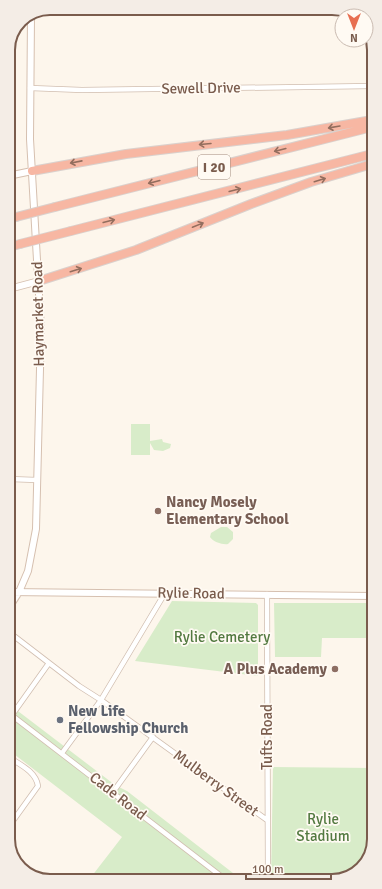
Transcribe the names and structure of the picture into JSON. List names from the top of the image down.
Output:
{
  "streets": {
    "highway": ["I 20"],
    "street": [
      "Sewell Drive",
      "Haymarket Road",
      "Rylie Road",
      "Tufts Road",
      "Mulberry Street",
      "Cade Road"
    ]
  },
  "crossings": [
    ["Sewell Drive", "Haymarket Road"],
    ["Haymarket Road", "Rylie Road"],
    ["Rylie Road", "Tufts Road"],
    ["Tufts Road", "Mulberry Street"]
  ],
  "parks": ["Rylie Cemetery", "Rylie Stadium"],
  "places": ["Nancy Mosely Elementary School", "A Plus Academy", "New Life Fellowship Church"],
  "scale_bar": "100 m",
  "north": "bottom"
}
